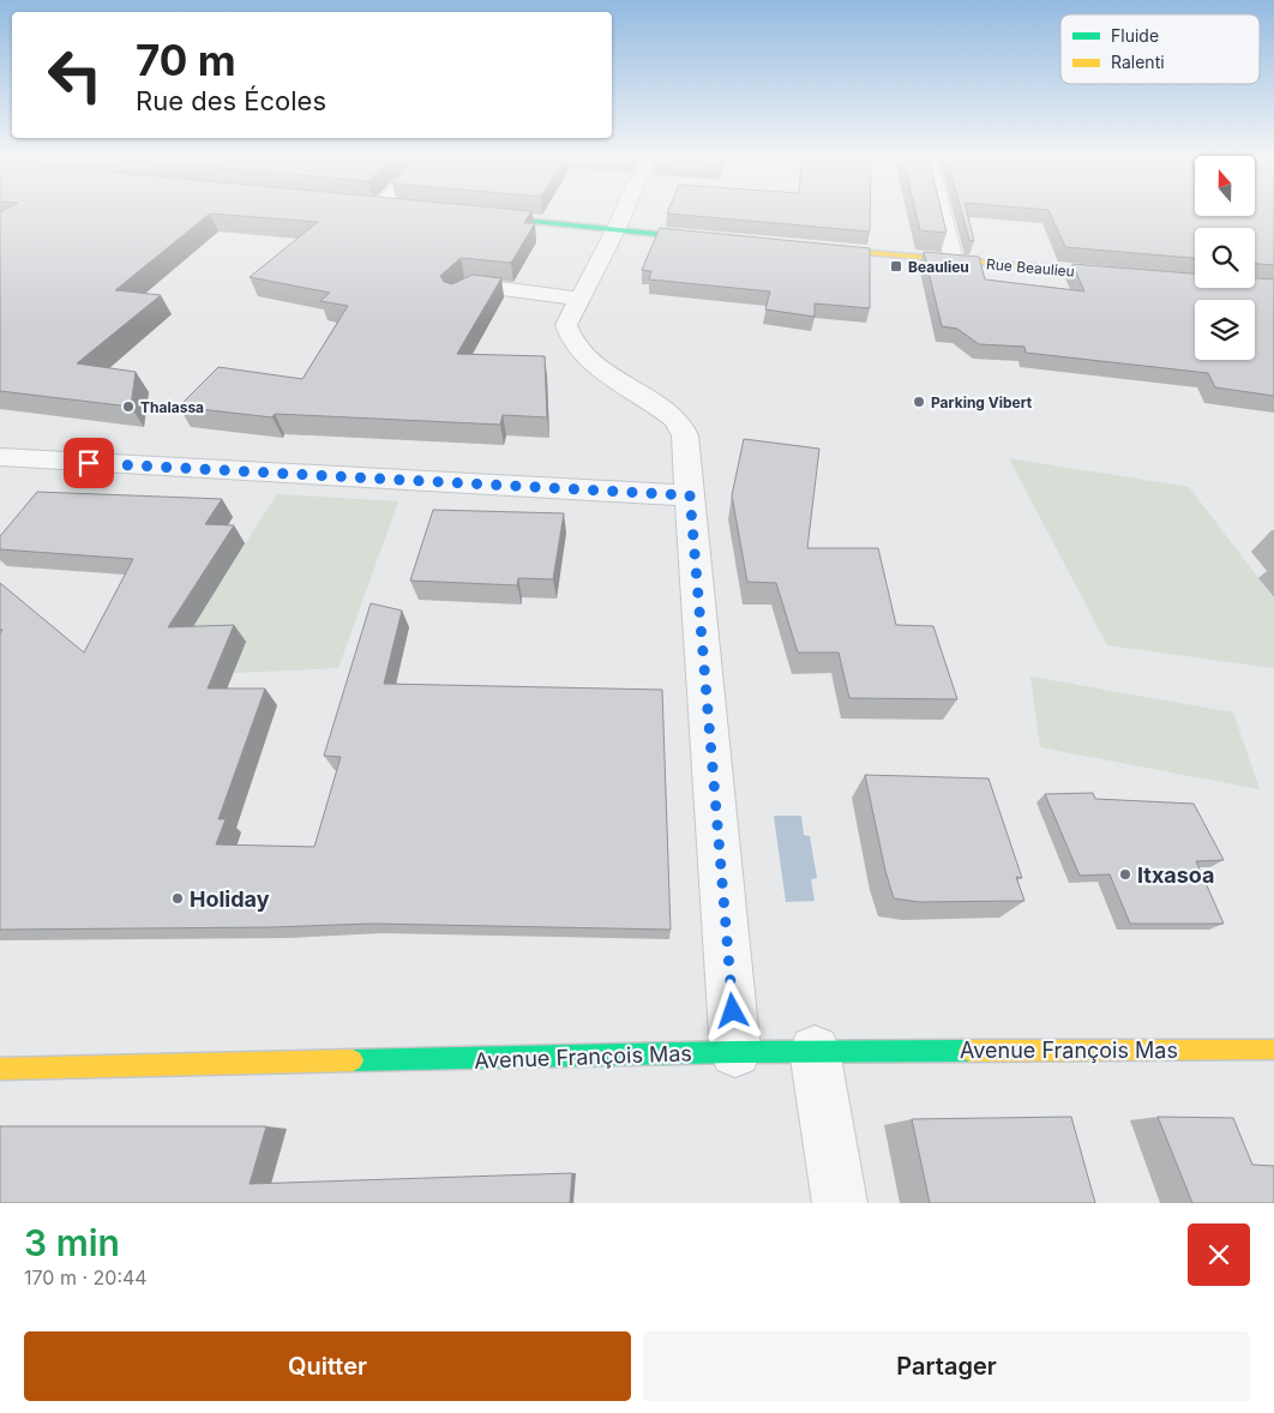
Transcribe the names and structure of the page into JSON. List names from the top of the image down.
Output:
{
  "streets": {
    "street": ["Rue Beaulieu", "Avenue François Mas"]
  },
  "places": {
    "transit": ["Beaulieu"],
    "other": [
      "Parking Vibert",
      "Thalassa",
      "Itxasoa",
      "Holiday"
    ]
  },
  "legend": ["Fluide", "Ralenti"],
  "north": "top",
  "page": {
    "turn": ["70 m", "Rue des Écoles"],
    "heading": ["3 min", "170 m · 20:44"],
    "buttons": ["Quitter", "Partager"]
  }
}
